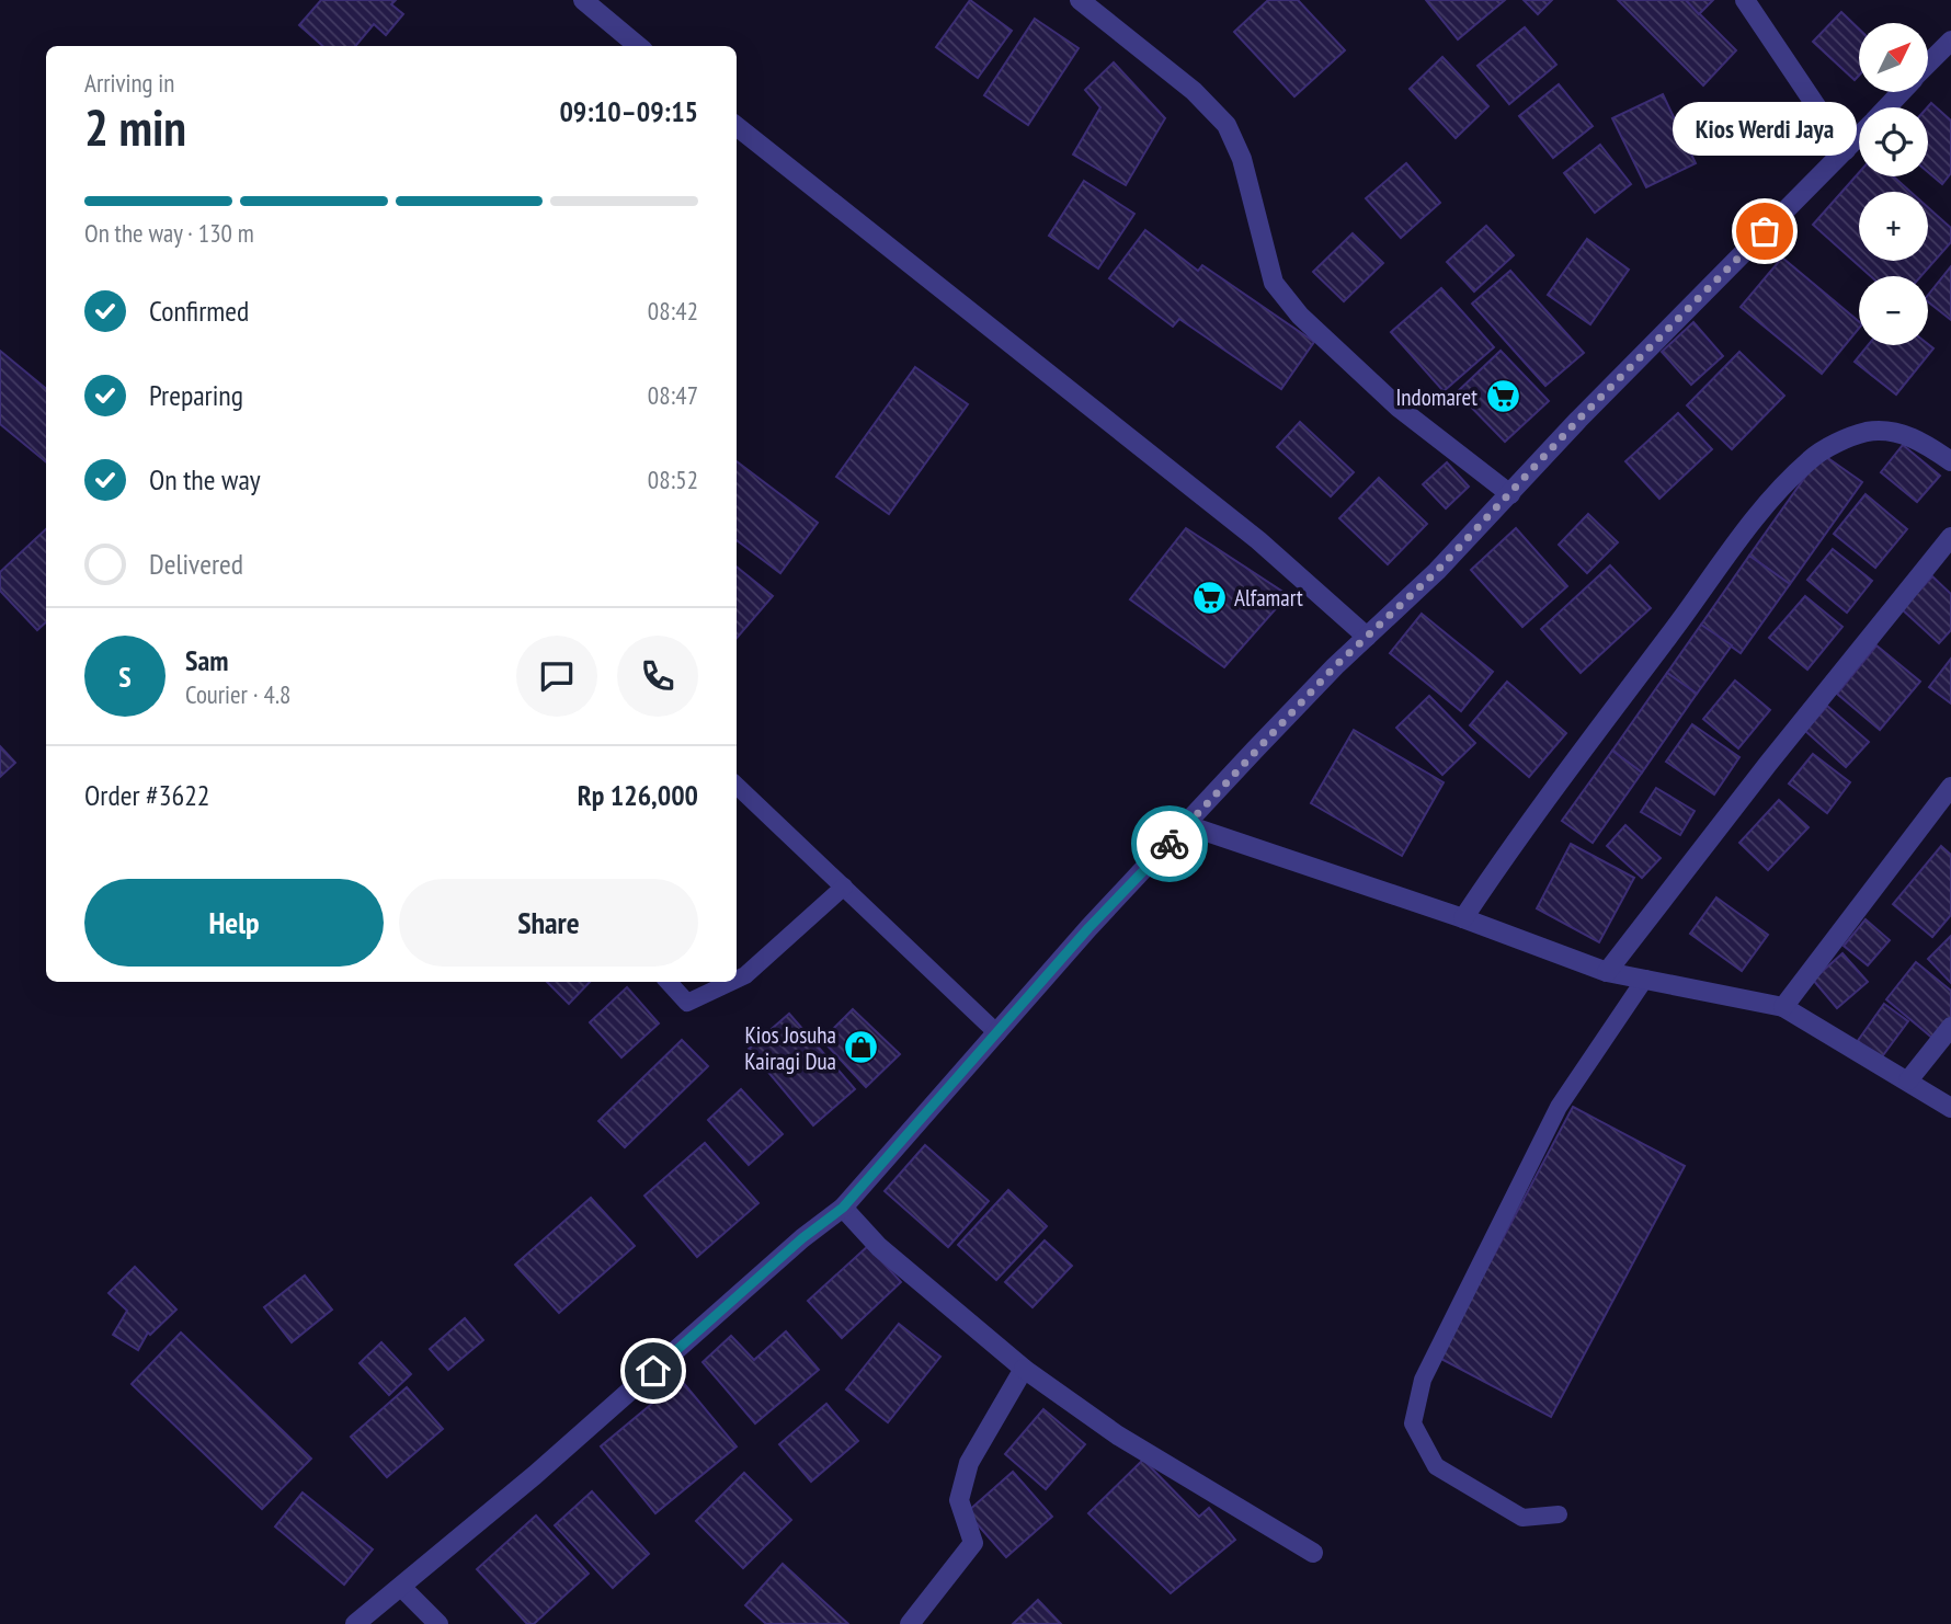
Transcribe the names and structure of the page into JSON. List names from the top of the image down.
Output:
{
  "places": {
    "other": ["Kios Werdi Jaya"],
    "supermarket": ["Indomaret", "Alfamart"],
    "shop": ["Kios Josuha Kairagi Dua"]
  },
  "north": "top right",
  "page": {
    "map_buttons": ["+", "−"],
    "heading": ["2 min", "Arriving in", "09:10–09:15"],
    "panel": [
      "Sam",
      "Courier · 4.8",
      "Order #3622",
      "Rp 126,000"
    ],
    "bubble": "Kios Werdi Jaya",
    "bar": "On the way · 130 m",
    "list": [
      ["Confirmed", "08:42"],
      ["Preparing", "08:47"],
      ["On the way", "08:52"],
      "Delivered"
    ],
    "round": "S",
    "buttons": ["Help", "Share"]
  }
}
